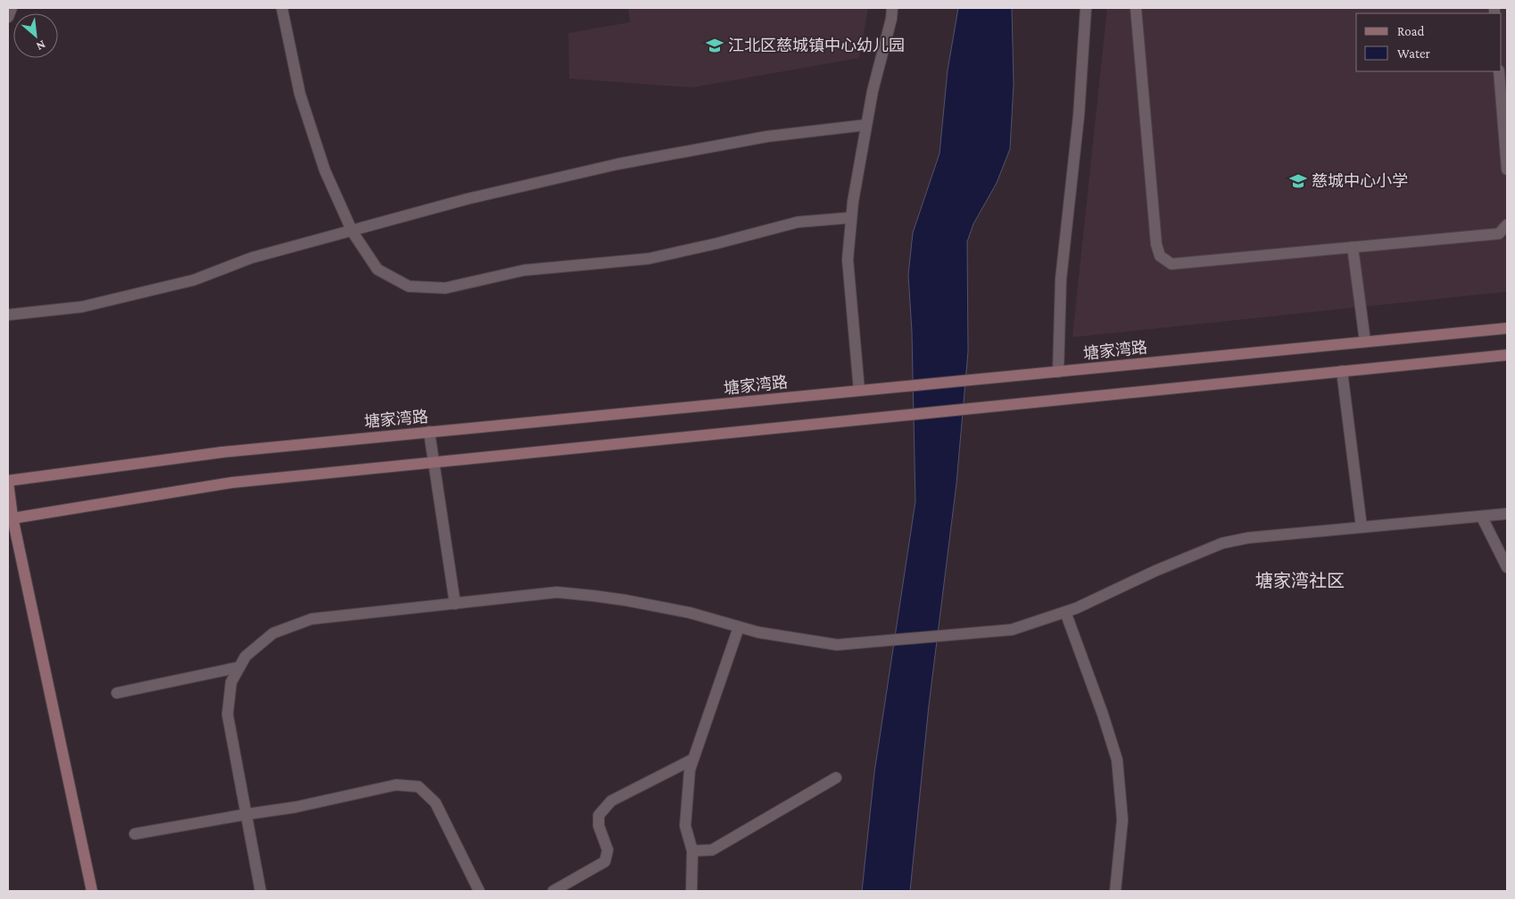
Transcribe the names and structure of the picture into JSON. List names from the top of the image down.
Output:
{
  "streets": {
    "main road": ["塘家湾路"]
  },
  "districts": ["塘家湾社区"],
  "places": {
    "school or university": ["江北区慈城镇中心幼儿园", "慈城中心小学"]
  },
  "legend": ["Road", "Water"],
  "north": "bottom right"
}
